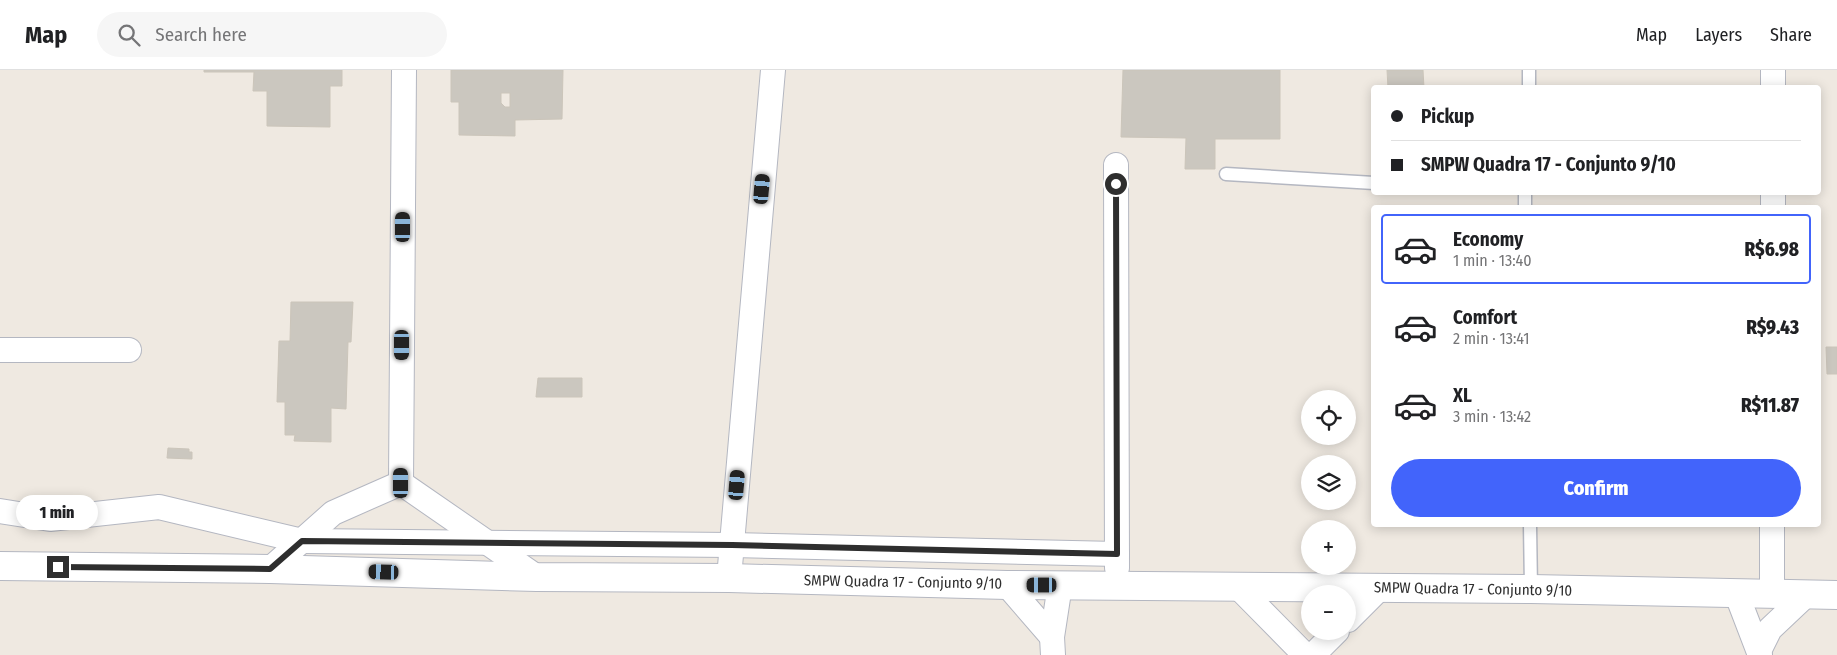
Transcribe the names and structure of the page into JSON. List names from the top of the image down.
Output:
{
  "streets": {
    "street": ["SMPW Quadra 17 - Conjunto 9/10"]
  },
  "page": {
    "header": "Map",
    "search": "Search here",
    "nav": ["Map", "Layers", "Share"],
    "banner": ["Pickup", "SMPW Quadra 17 - Conjunto 9/10"],
    "list": [
      {
        "name": "Economy",
        "note": "1 min · 13:40",
        "value": "R$6.98"
      },
      {
        "name": "Comfort",
        "note": "2 min · 13:41",
        "value": "R$9.43"
      },
      {
        "name": "XL",
        "note": "3 min · 13:42",
        "value": "R$11.87"
      }
    ],
    "map_buttons": ["+", "−"],
    "buttons": "Confirm",
    "bubble": "1 min"
  }
}
